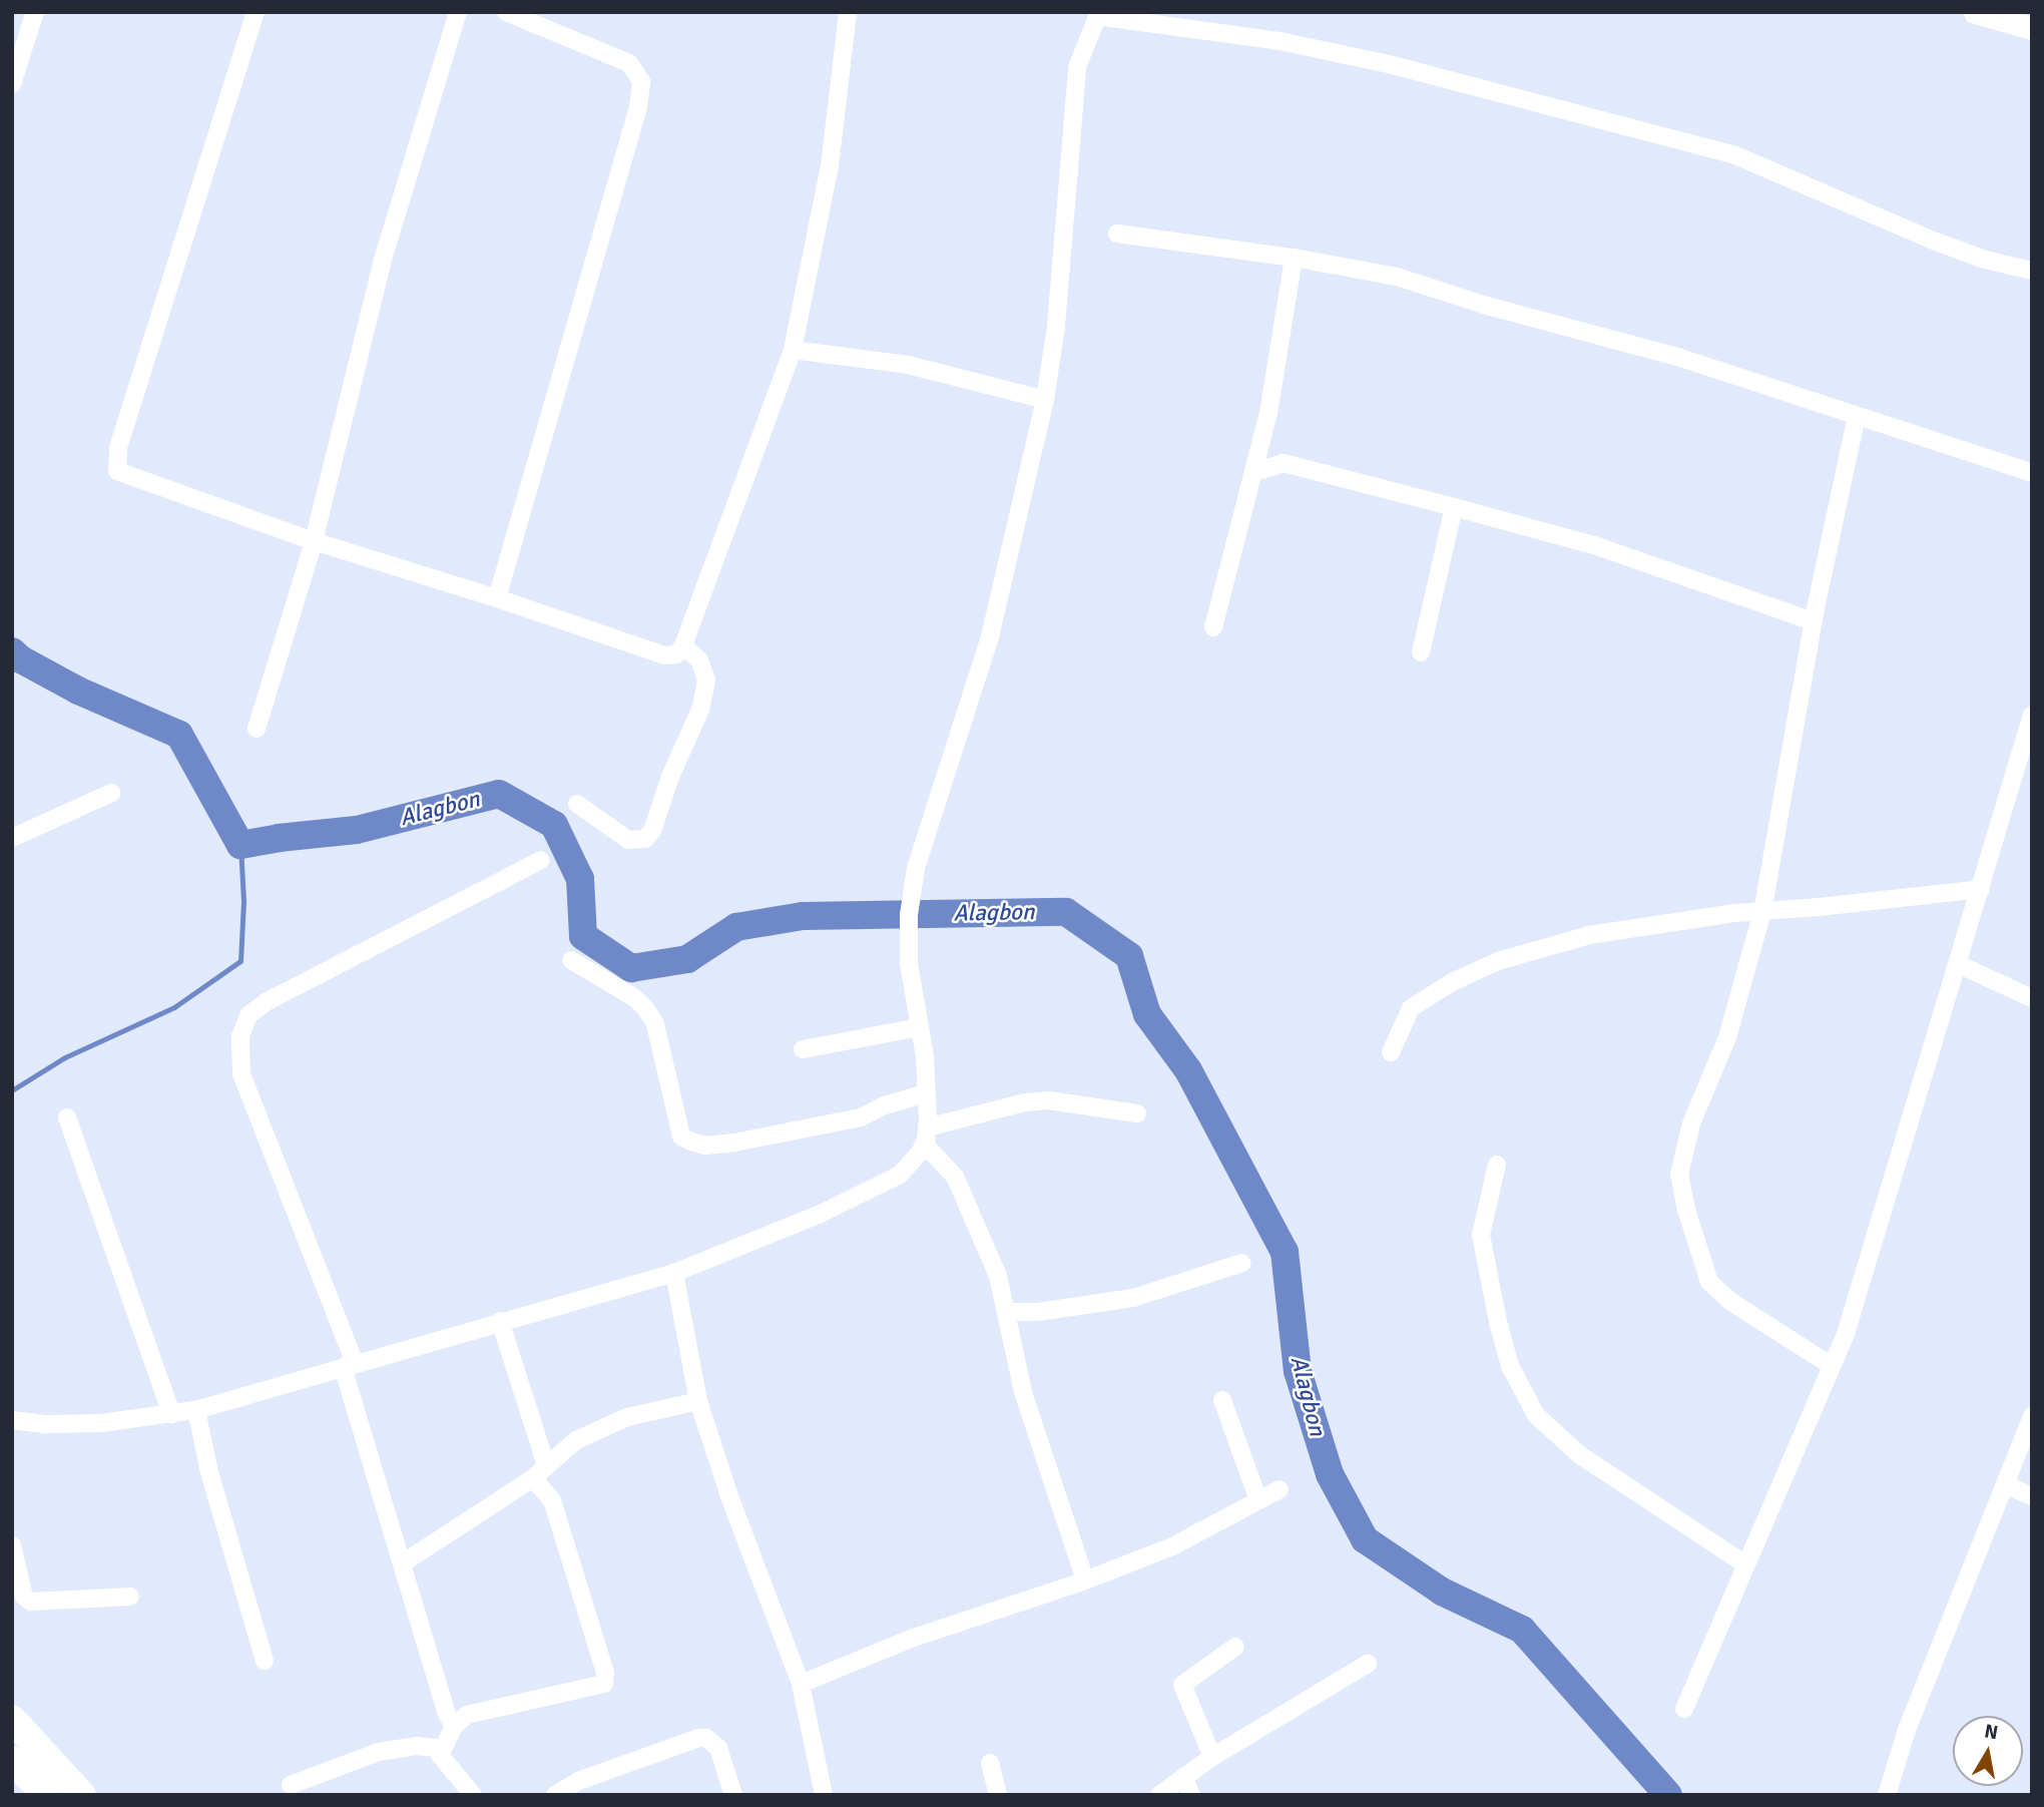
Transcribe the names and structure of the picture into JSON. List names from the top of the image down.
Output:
{
  "water": ["Alagbon"],
  "north": "top"
}
